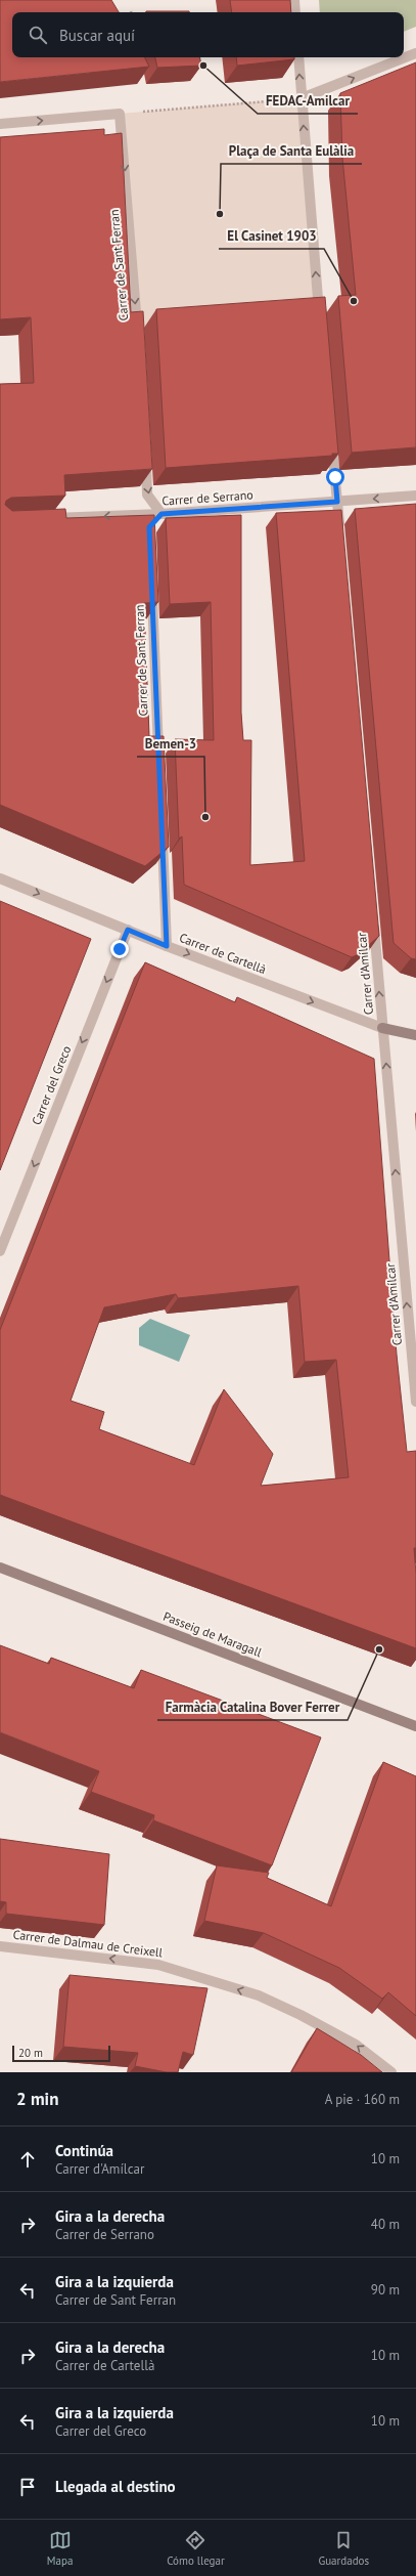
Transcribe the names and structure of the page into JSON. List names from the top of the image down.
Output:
{
  "streets": {
    "street": [
      "Carrer de Sant Ferran",
      "Carrer de Serrano",
      "Carrer de Cartellà",
      "Carrer d'Amílcar",
      "Carrer del Greco",
      "Passeig de Maragall",
      "Carrer de Dalmau de Creixell"
    ]
  },
  "crossings": [
    ["Carrer de Cartellà", "Carrer d'Amílcar"],
    ["Carrer de Cartellà", "Carrer del Greco"]
  ],
  "one_way": [
    "Carrer de Sant Ferran",
    "Carrer de Serrano",
    "Carrer de Cartellà",
    "Carrer d'Amílcar",
    "Carrer del Greco",
    "Carrer de Dalmau de Creixell"
  ],
  "places": [
    "FEDAC-Amilcar",
    "Plaça de Santa Eulàlia",
    "El Casinet 1903",
    "Bemen-3",
    "Farmàcia Catalina Bover Ferrer"
  ],
  "scale_bar": "20 m",
  "page": {
    "search": "Buscar aquí",
    "scale": "20 m",
    "heading": ["2 min", "A pie · 160 m"],
    "list": [
      ["Continúa", "Carrer d'Amílcar", "10 m"],
      ["Gira a la derecha", "Carrer de Serrano", "40 m"],
      ["Gira a la izquierda", "Carrer de Sant Ferran", "90 m"],
      ["Gira a la derecha", "Carrer de Cartellà", "10 m"],
      ["Gira a la izquierda", "Carrer del Greco", "10 m"],
      "Llegada al destino"
    ],
    "nav": ["Mapa", "Cómo llegar", "Guardados"]
  }
}
